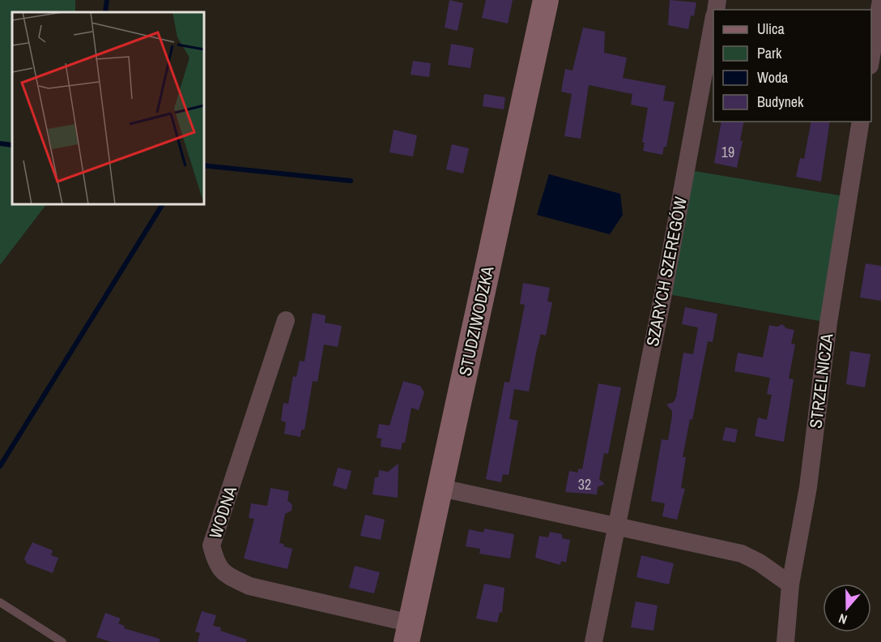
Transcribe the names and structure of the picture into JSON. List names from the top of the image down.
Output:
{
  "streets": {
    "street": [
      "SZARYCH SZEREGÓW",
      "STUDZIWODZKA",
      "STRZELNICZA",
      "WODNA"
    ]
  },
  "crossings": [
    ["STUDZIWODZKA", "WODNA"]
  ],
  "house_numbers": ["19", "32"],
  "legend": [
    "Ulica",
    "Park",
    "Woda",
    "Budynek"
  ],
  "north": "bottom"
}
